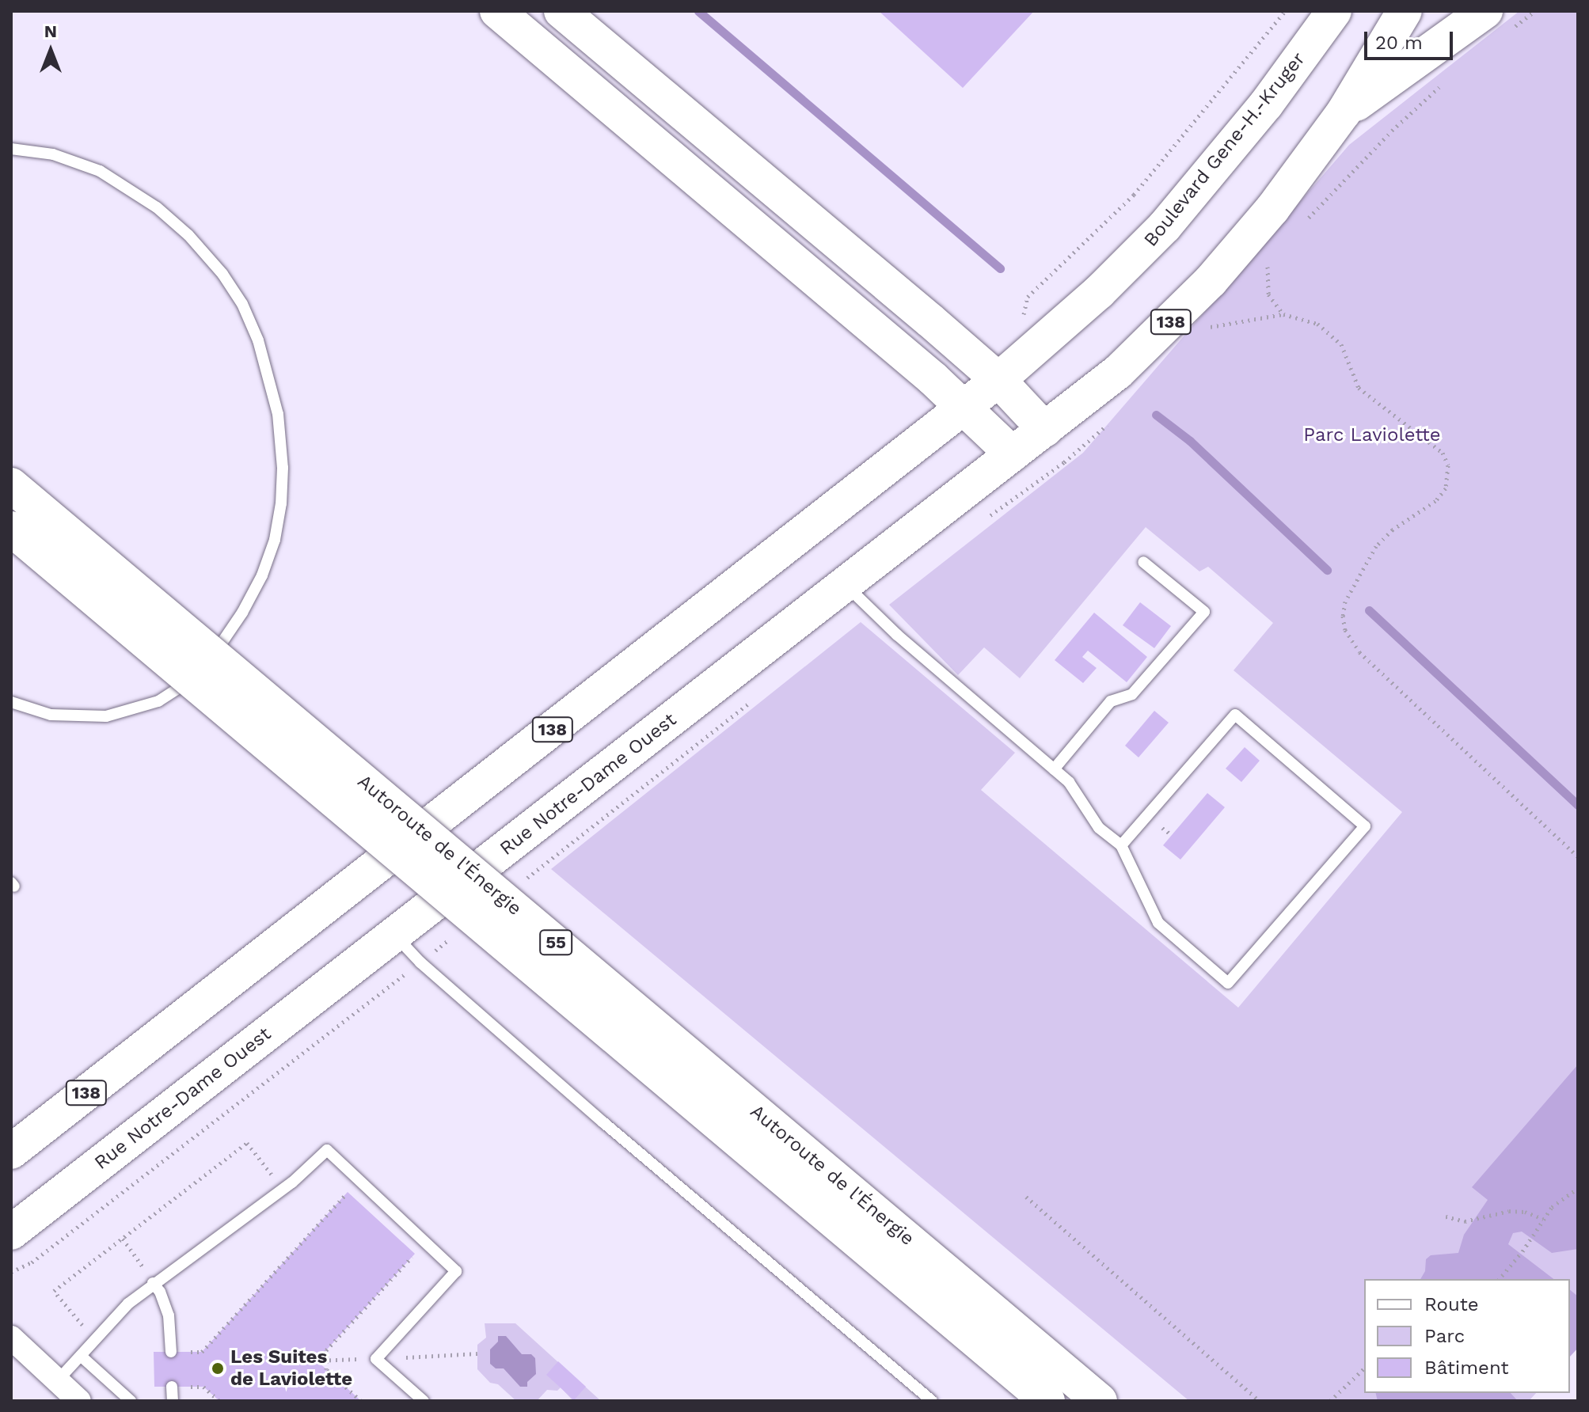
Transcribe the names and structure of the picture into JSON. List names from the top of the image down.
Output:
{
  "streets": {
    "main road": [
      "Boulevard Gene-H.-Kruger",
      "138",
      "Rue Notre-Dame Ouest",
      "Autoroute de l'Énergie",
      "55"
    ]
  },
  "crossings": [
    ["Boulevard Gene-H.-Kruger", "138"],
    ["138", "Rue Notre-Dame Ouest"]
  ],
  "parks": ["Parc Laviolette"],
  "places": ["Les Suites de Laviolette"],
  "legend": ["Route", "Parc", "Bâtiment"],
  "scale_bar": "20 m",
  "north": "top"
}
